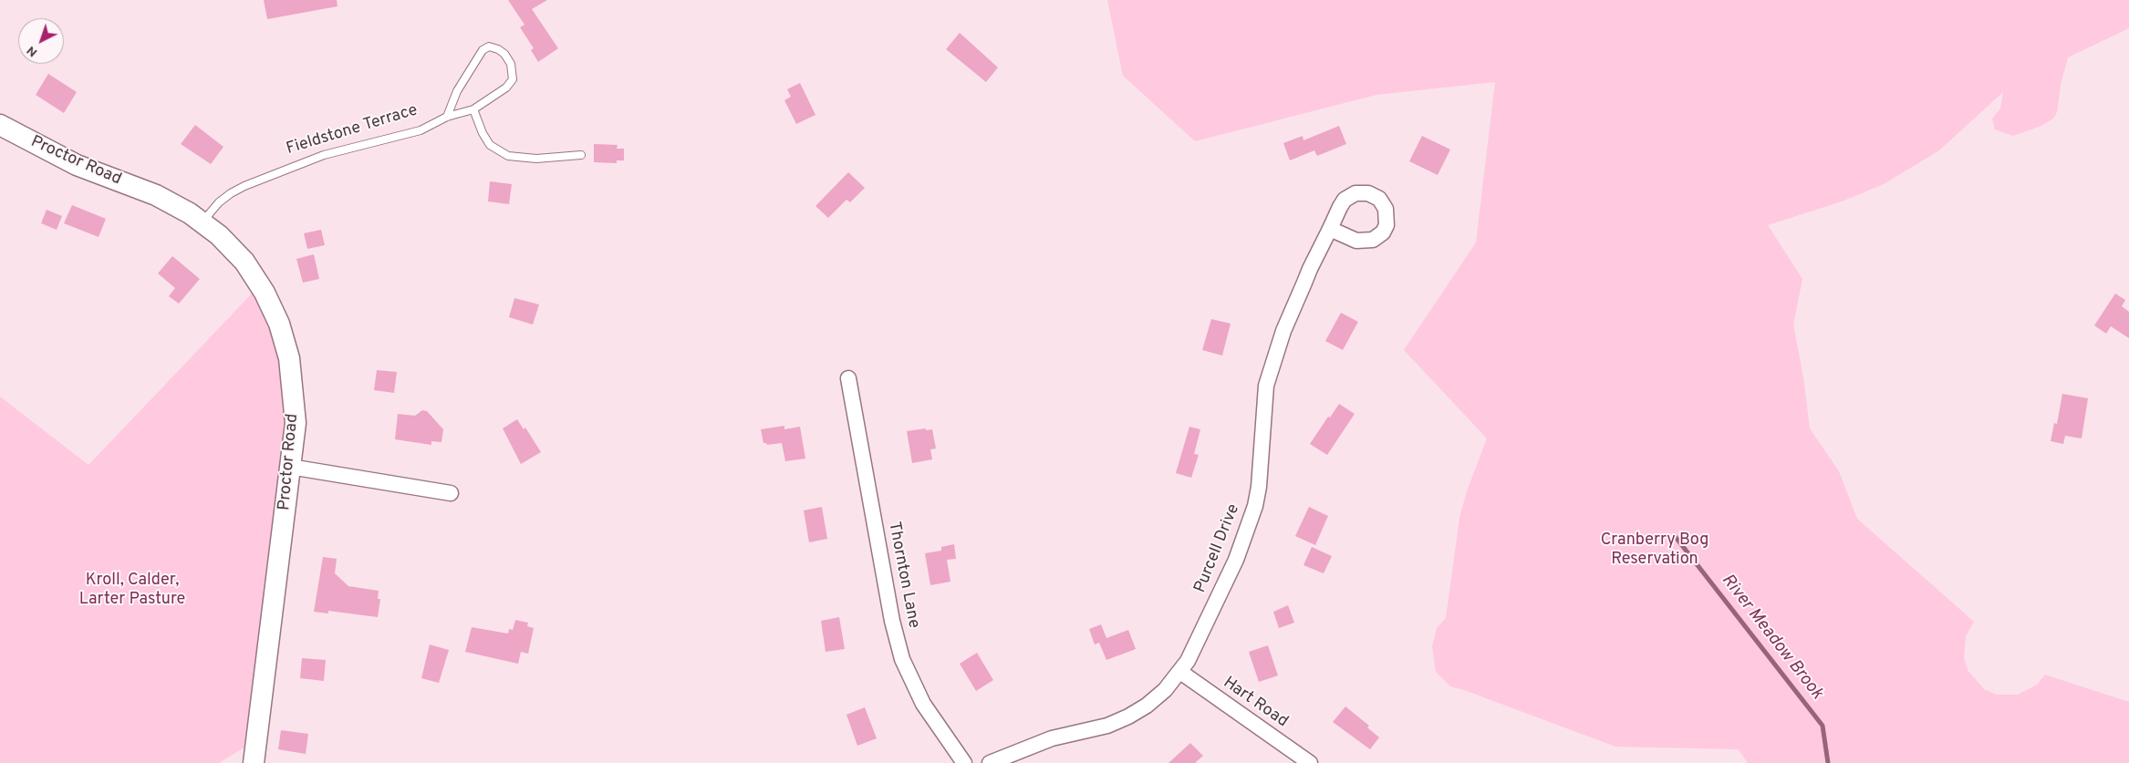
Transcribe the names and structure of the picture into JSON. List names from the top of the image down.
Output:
{
  "streets": {
    "main road": ["Proctor Road"],
    "street": ["Purcell Drive", "Thornton Lane", "Hart Road"],
    "lane": ["Fieldstone Terrace"]
  },
  "crossings": [
    ["Fieldstone Terrace", "Proctor Road"],
    ["Purcell Drive", "Hart Road"]
  ],
  "water": ["River Meadow Brook"],
  "parks": ["Cranberry Bog Reservation", "Kroll, Calder, Larter Pasture"],
  "north": "bottom left"
}
